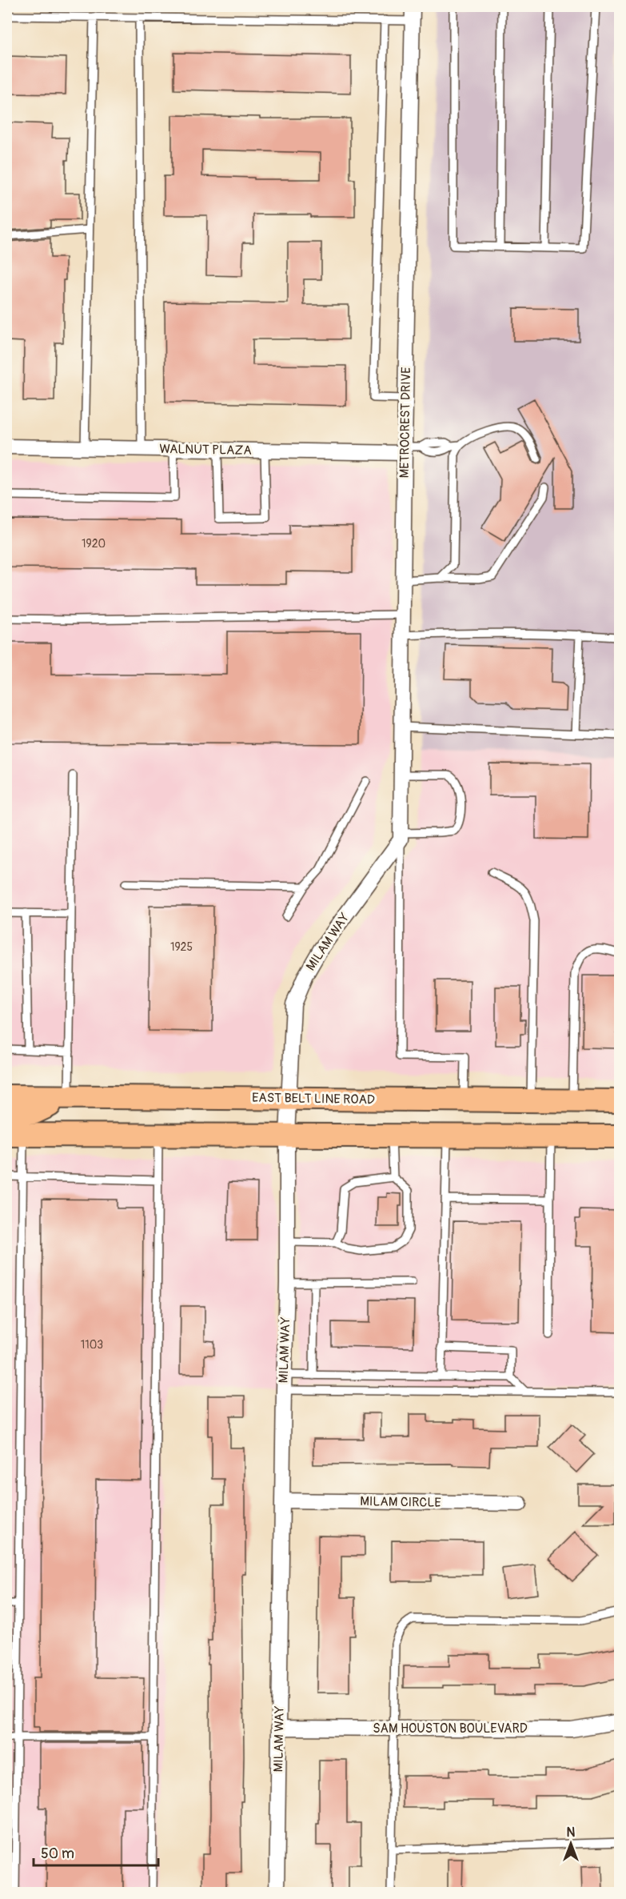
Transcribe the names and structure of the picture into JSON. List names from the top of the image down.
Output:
{
  "streets": {
    "main road": ["EAST BELT LINE ROAD"],
    "street": [
      "METROCREST DRIVE",
      "WALNUT PLAZA",
      "MILAM WAY",
      "MILAM CIRCLE",
      "SAM HOUSTON BOULEVARD"
    ]
  },
  "crossings": [
    ["METROCREST DRIVE", "WALNUT PLAZA"],
    ["METROCREST DRIVE", "MILAM WAY"],
    ["MILAM WAY", "EAST BELT LINE ROAD"],
    ["MILAM WAY", "MILAM CIRCLE"],
    ["MILAM WAY", "SAM HOUSTON BOULEVARD"]
  ],
  "house_numbers": ["1920", "1925", "1103"],
  "scale_bar": "50 m",
  "north": "top"
}
